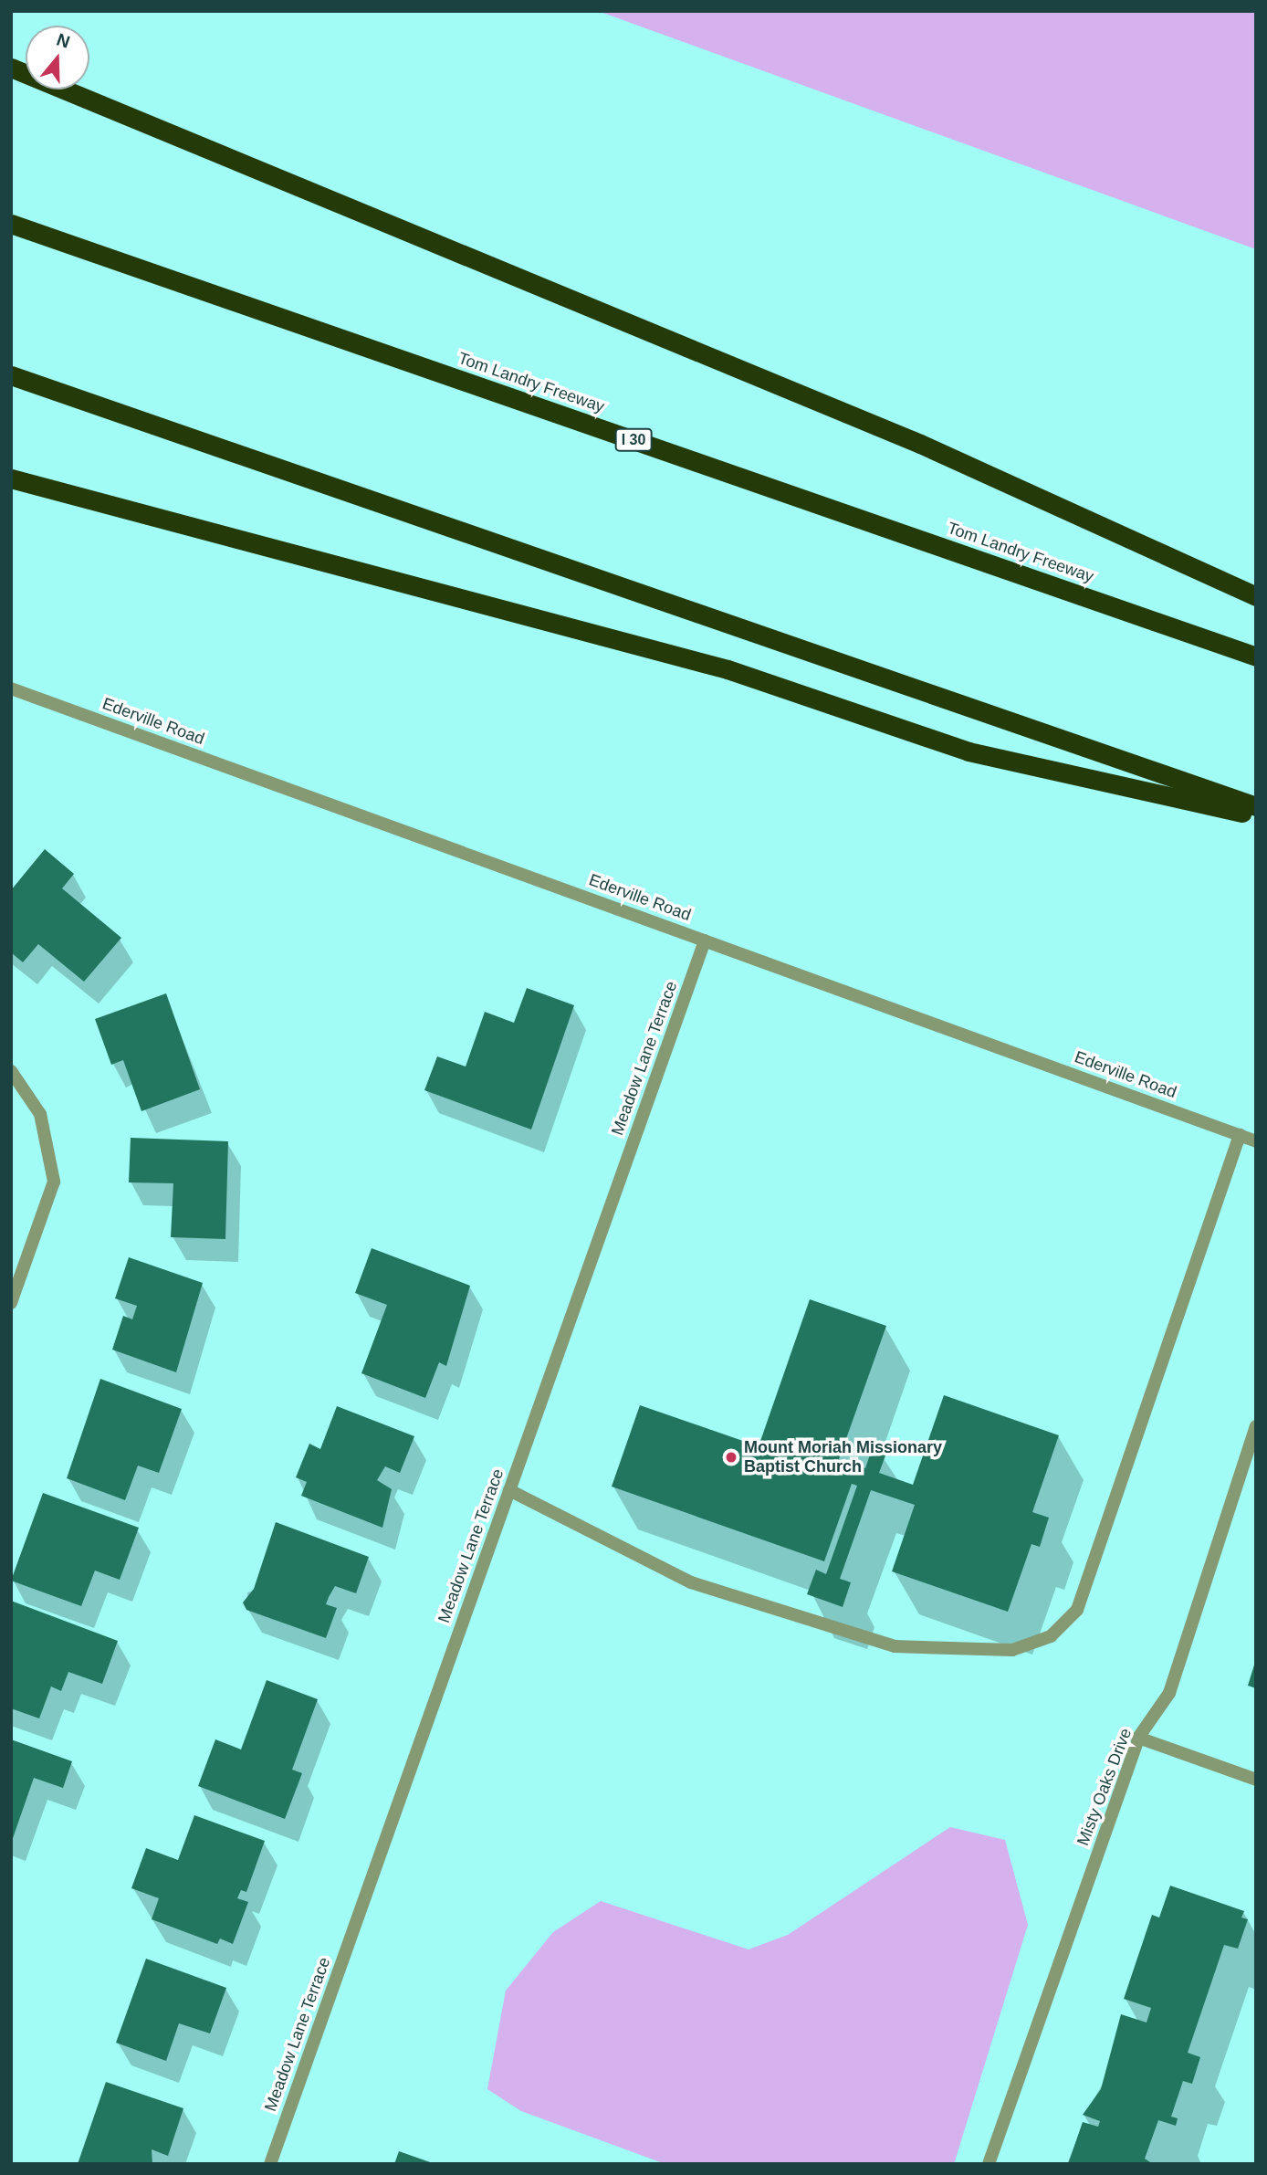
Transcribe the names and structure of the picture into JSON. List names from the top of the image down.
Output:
{
  "streets": {
    "highway": ["Tom Landry Freeway", "I 30"],
    "street": ["Ederville Road", "Meadow Lane Terrace", "Misty Oaks Drive"]
  },
  "crossings": [
    ["Ederville Road", "Meadow Lane Terrace"]
  ],
  "places": ["Mount Moriah Missionary Baptist Church"],
  "north": "top"
}
